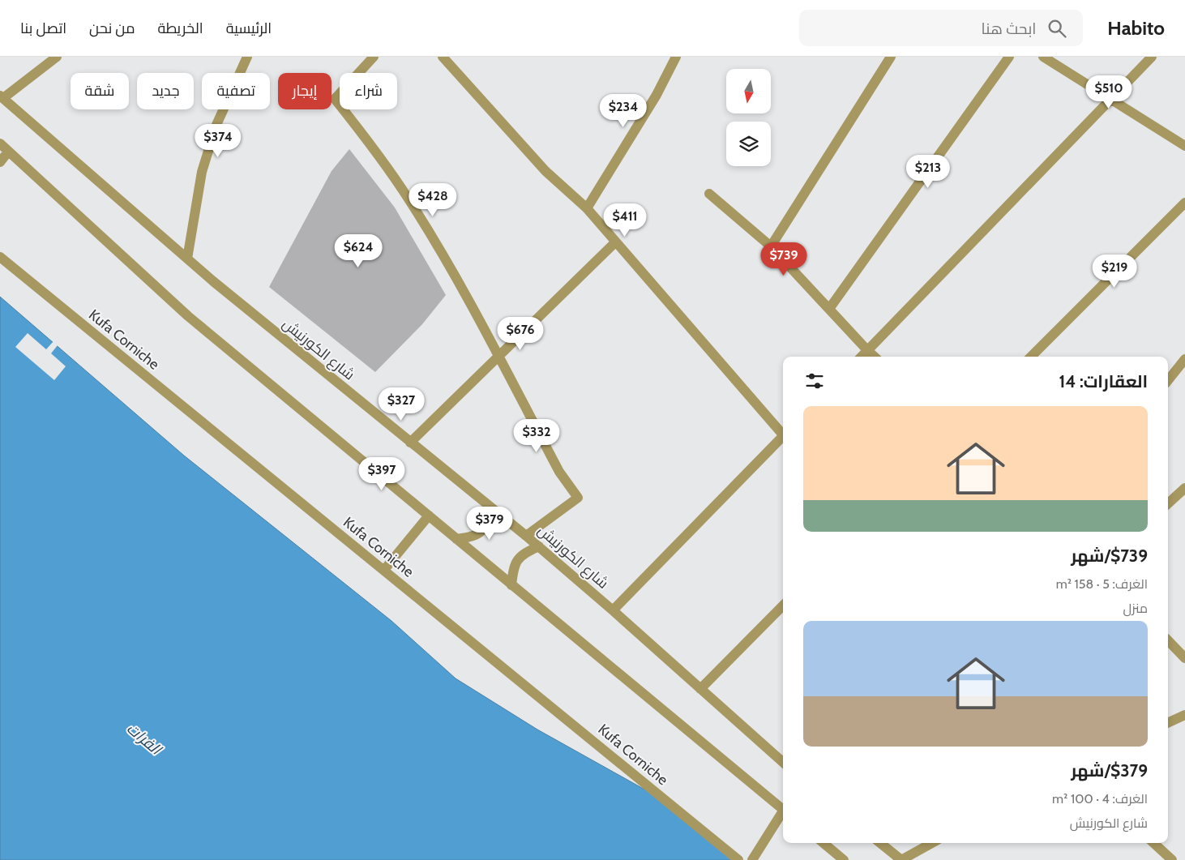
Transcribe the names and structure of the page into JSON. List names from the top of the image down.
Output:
{
  "streets": {
    "street": ["Kufa Corniche", "شارع الكورنيش"]
  },
  "water": ["الفرات"],
  "north": "bottom",
  "page": {
    "header": "Habito",
    "search": "ابحث هنا",
    "nav": [
      "الرئيسية",
      "الخريطة",
      "من نحن",
      "اتصل بنا"
    ],
    "chip": [
      "شراء",
      "إيجار",
      "تصفية",
      "جديد",
      "شقة"
    ],
    "price": [
      "$510",
      "$234",
      "$374",
      "$213",
      "$428",
      "$411",
      "$624",
      "$739",
      "$219",
      "$676",
      "$327",
      "$332",
      "$397",
      "$379"
    ],
    "heading": "العقارات: 14",
    "list": [
      {
        "name": "$739/شهر",
        "note": "الغرف: 5 · 158 m² · منزل"
      },
      {
        "name": "$379/شهر",
        "note": "الغرف: 4 · 100 m² · شارع الكورنيش"
      }
    ]
  }
}
